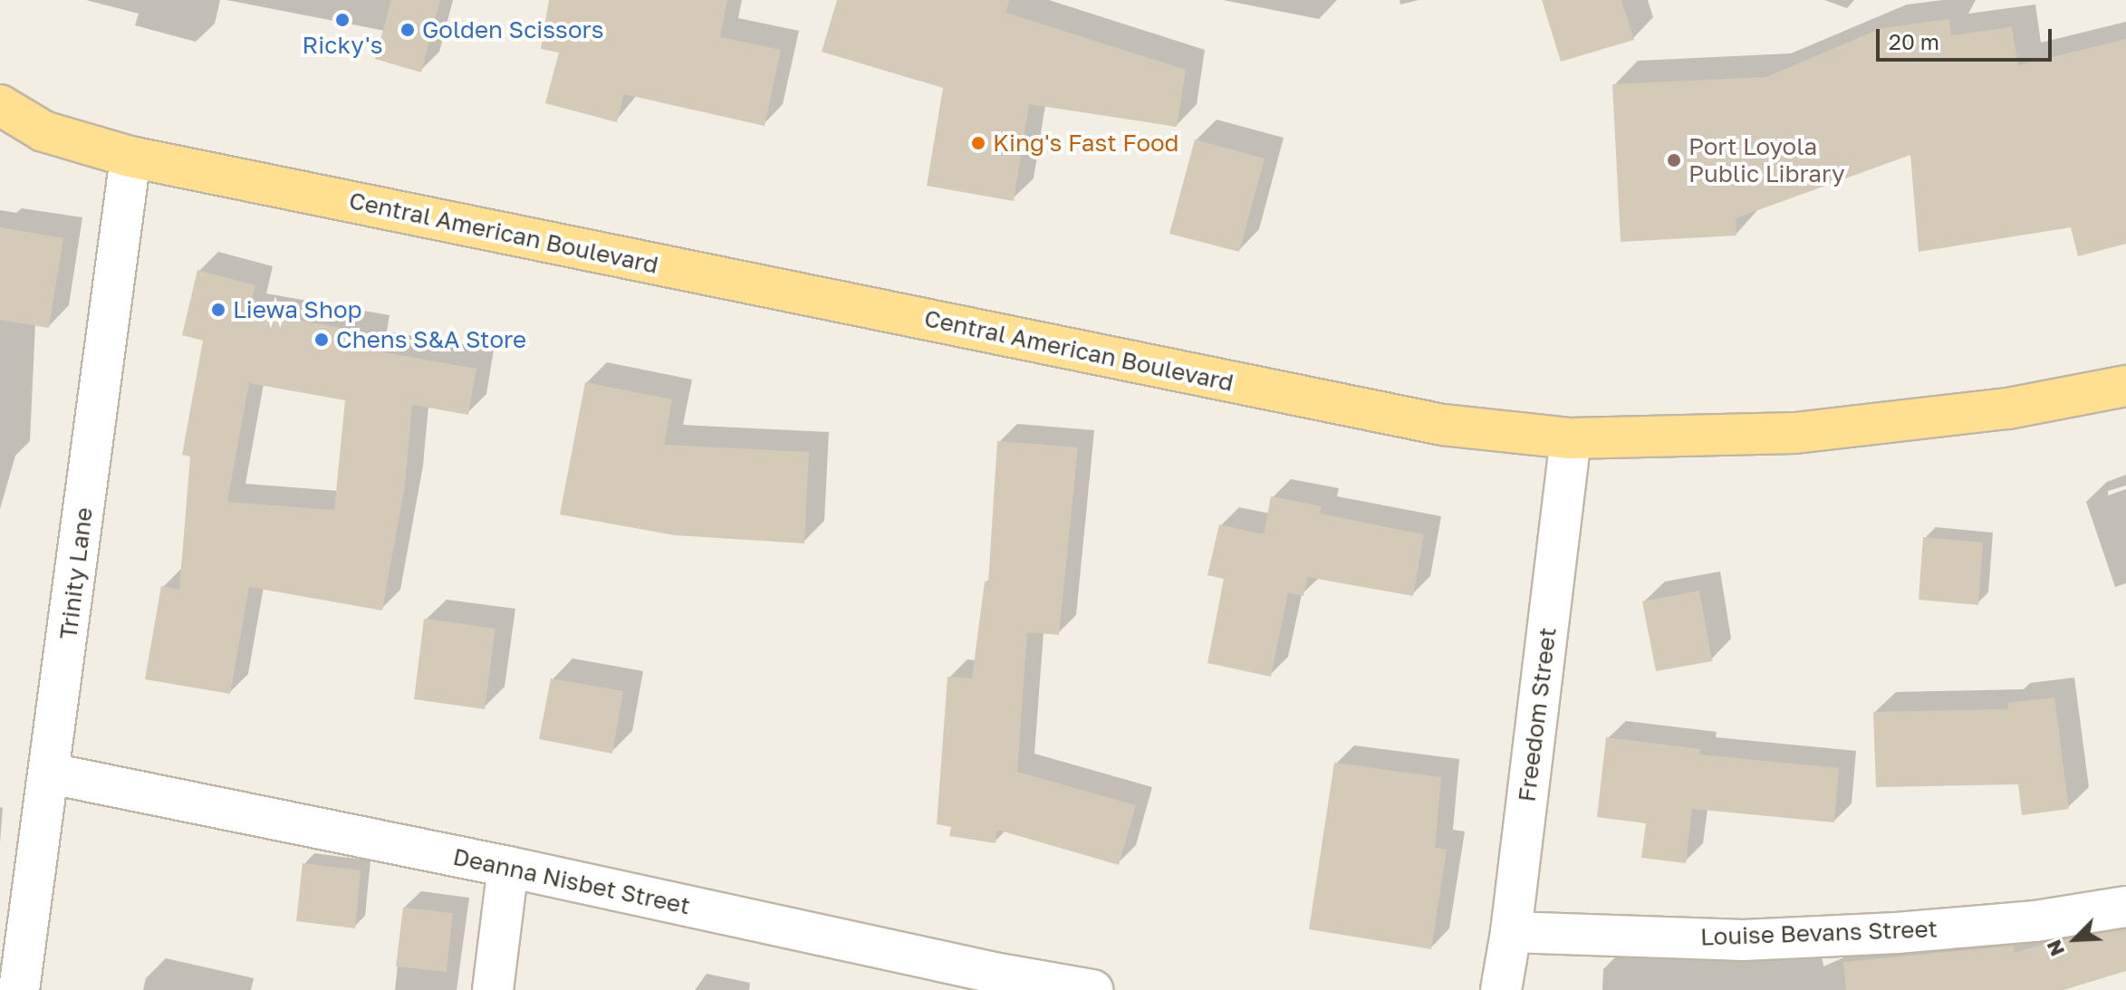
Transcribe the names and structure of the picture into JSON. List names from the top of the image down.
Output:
{
  "streets": {
    "main road": ["Central American Boulevard"],
    "street": [
      "Trinity Lane",
      "Freedom Street",
      "Deanna Nisbet Street",
      "Louise Bevans Street"
    ]
  },
  "crossings": [
    ["Central American Boulevard", "Trinity Lane"],
    ["Central American Boulevard", "Freedom Street"],
    ["Trinity Lane", "Deanna Nisbet Street"],
    ["Freedom Street", "Louise Bevans Street"]
  ],
  "places": [
    "Ricky's",
    "Golden Scissors",
    "King's Fast Food",
    "Port Loyola Public Library",
    "Liewa Shop",
    "Chens S&A Store"
  ],
  "scale_bar": "20 m",
  "north": "bottom left"
}
